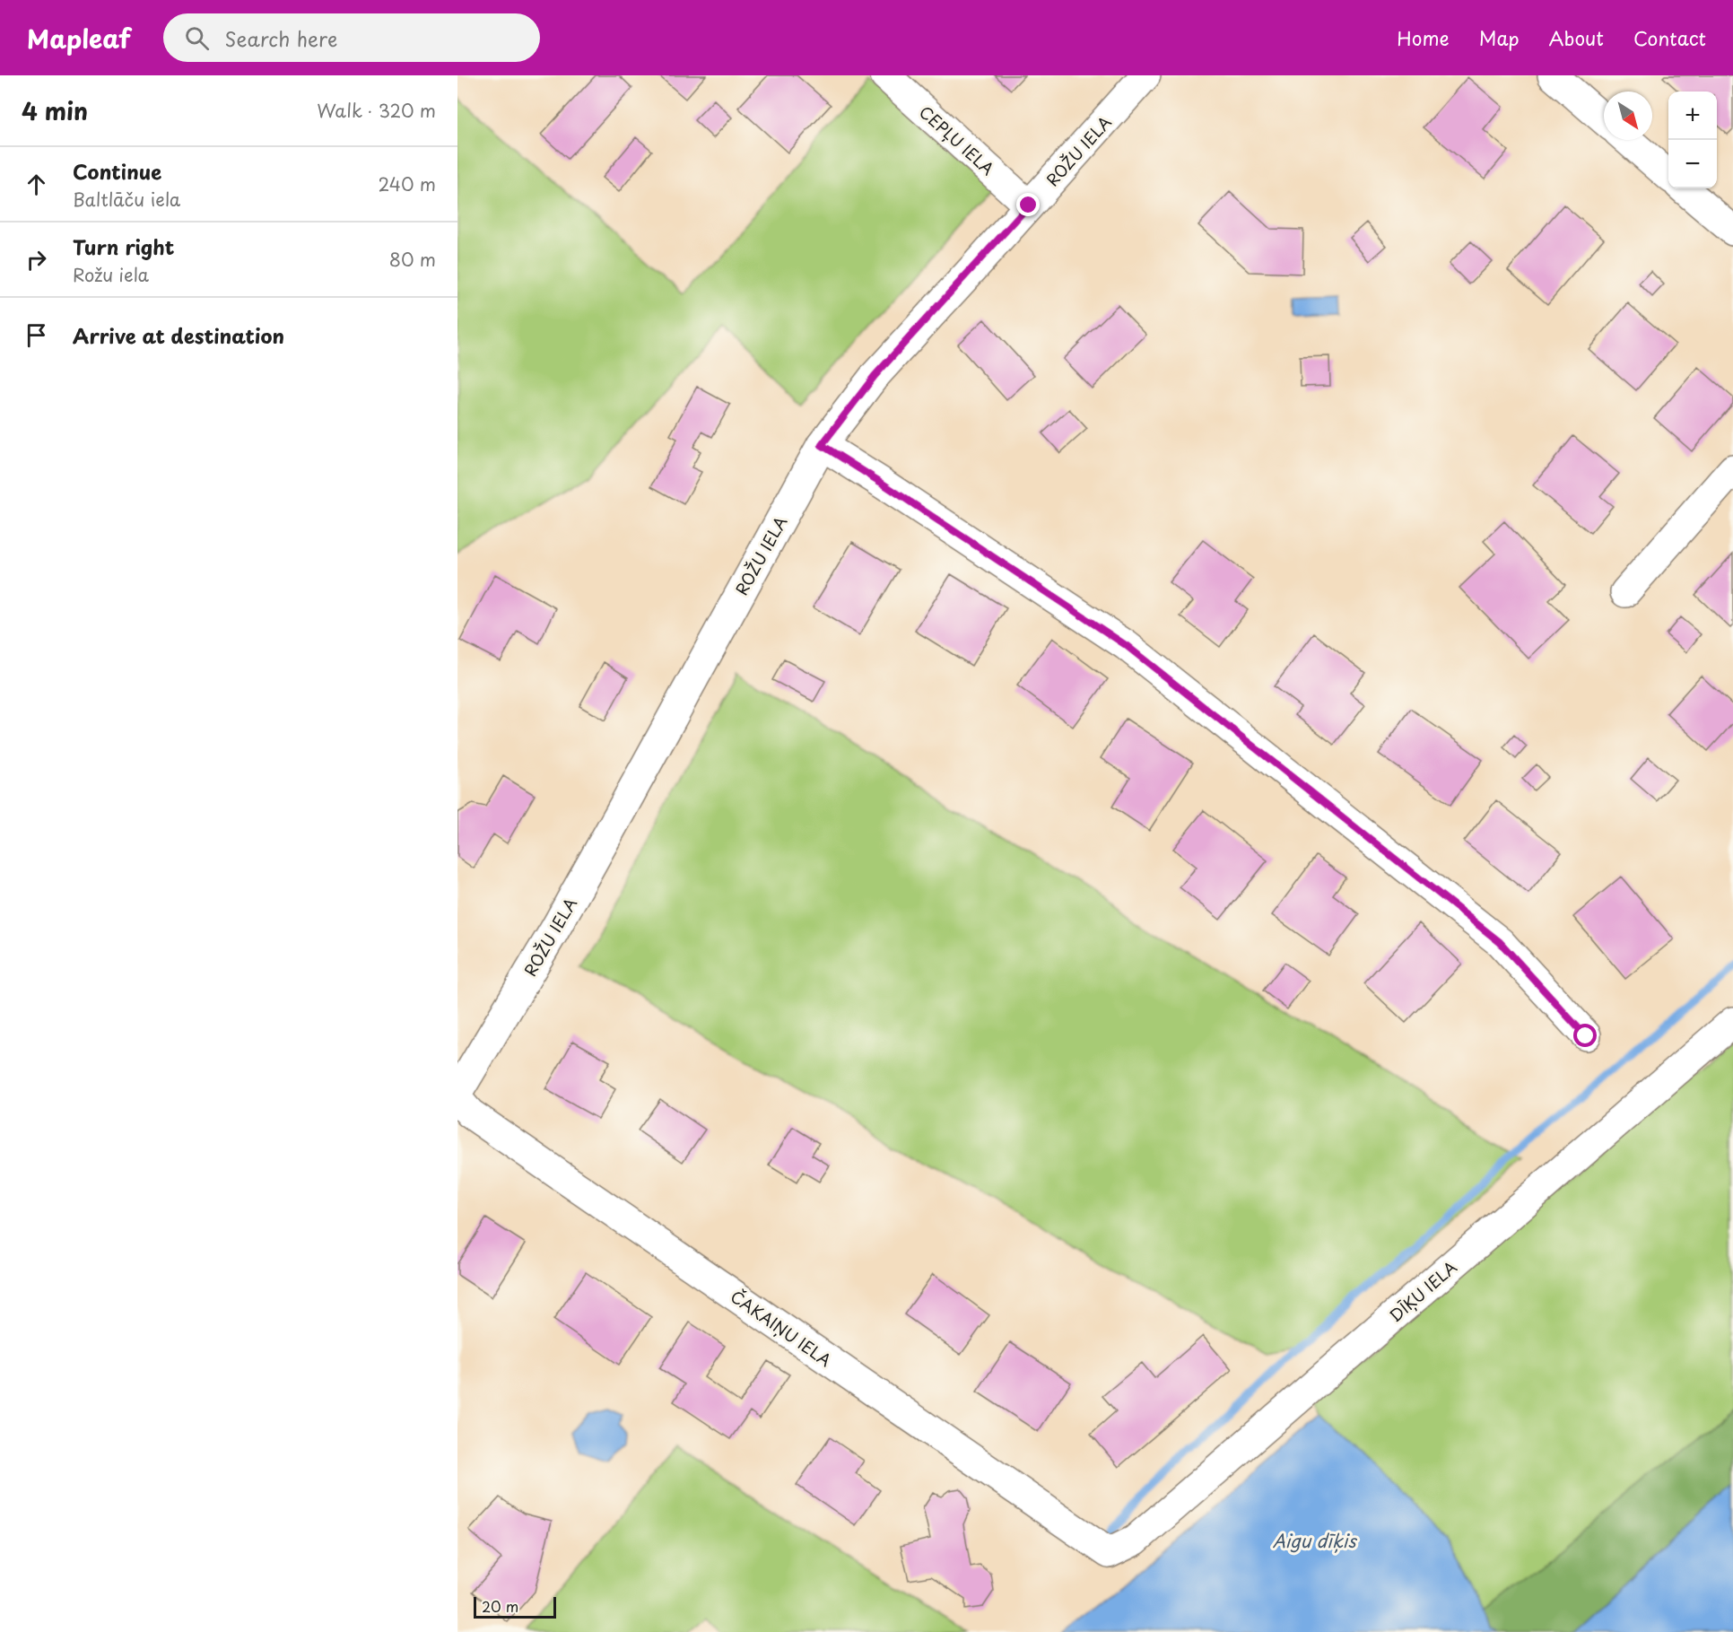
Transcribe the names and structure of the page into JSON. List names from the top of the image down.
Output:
{
  "streets": {
    "street": [
      "CEPĻU IELA",
      "ROŽU IELA",
      "DĪĶU IELA",
      "ČAKAIŅU IELA"
    ]
  },
  "crossings": [
    ["CEPĻU IELA", "ROŽU IELA"],
    ["DĪĶU IELA", "ČAKAIŅU IELA"]
  ],
  "water": ["Aigu dīķis"],
  "scale_bar": "20 m",
  "north": "bottom right",
  "page": {
    "header": "Mapleaf",
    "search": "Search here",
    "nav": [
      "Home",
      "Map",
      "About",
      "Contact"
    ],
    "heading": ["4 min", "Walk · 320 m"],
    "map_buttons": ["+", "−"],
    "list": [
      ["Continue", "Baltlāču iela", "240 m"],
      ["Turn right", "Rožu iela", "80 m"],
      "Arrive at destination"
    ],
    "scale": "20 m"
  }
}
